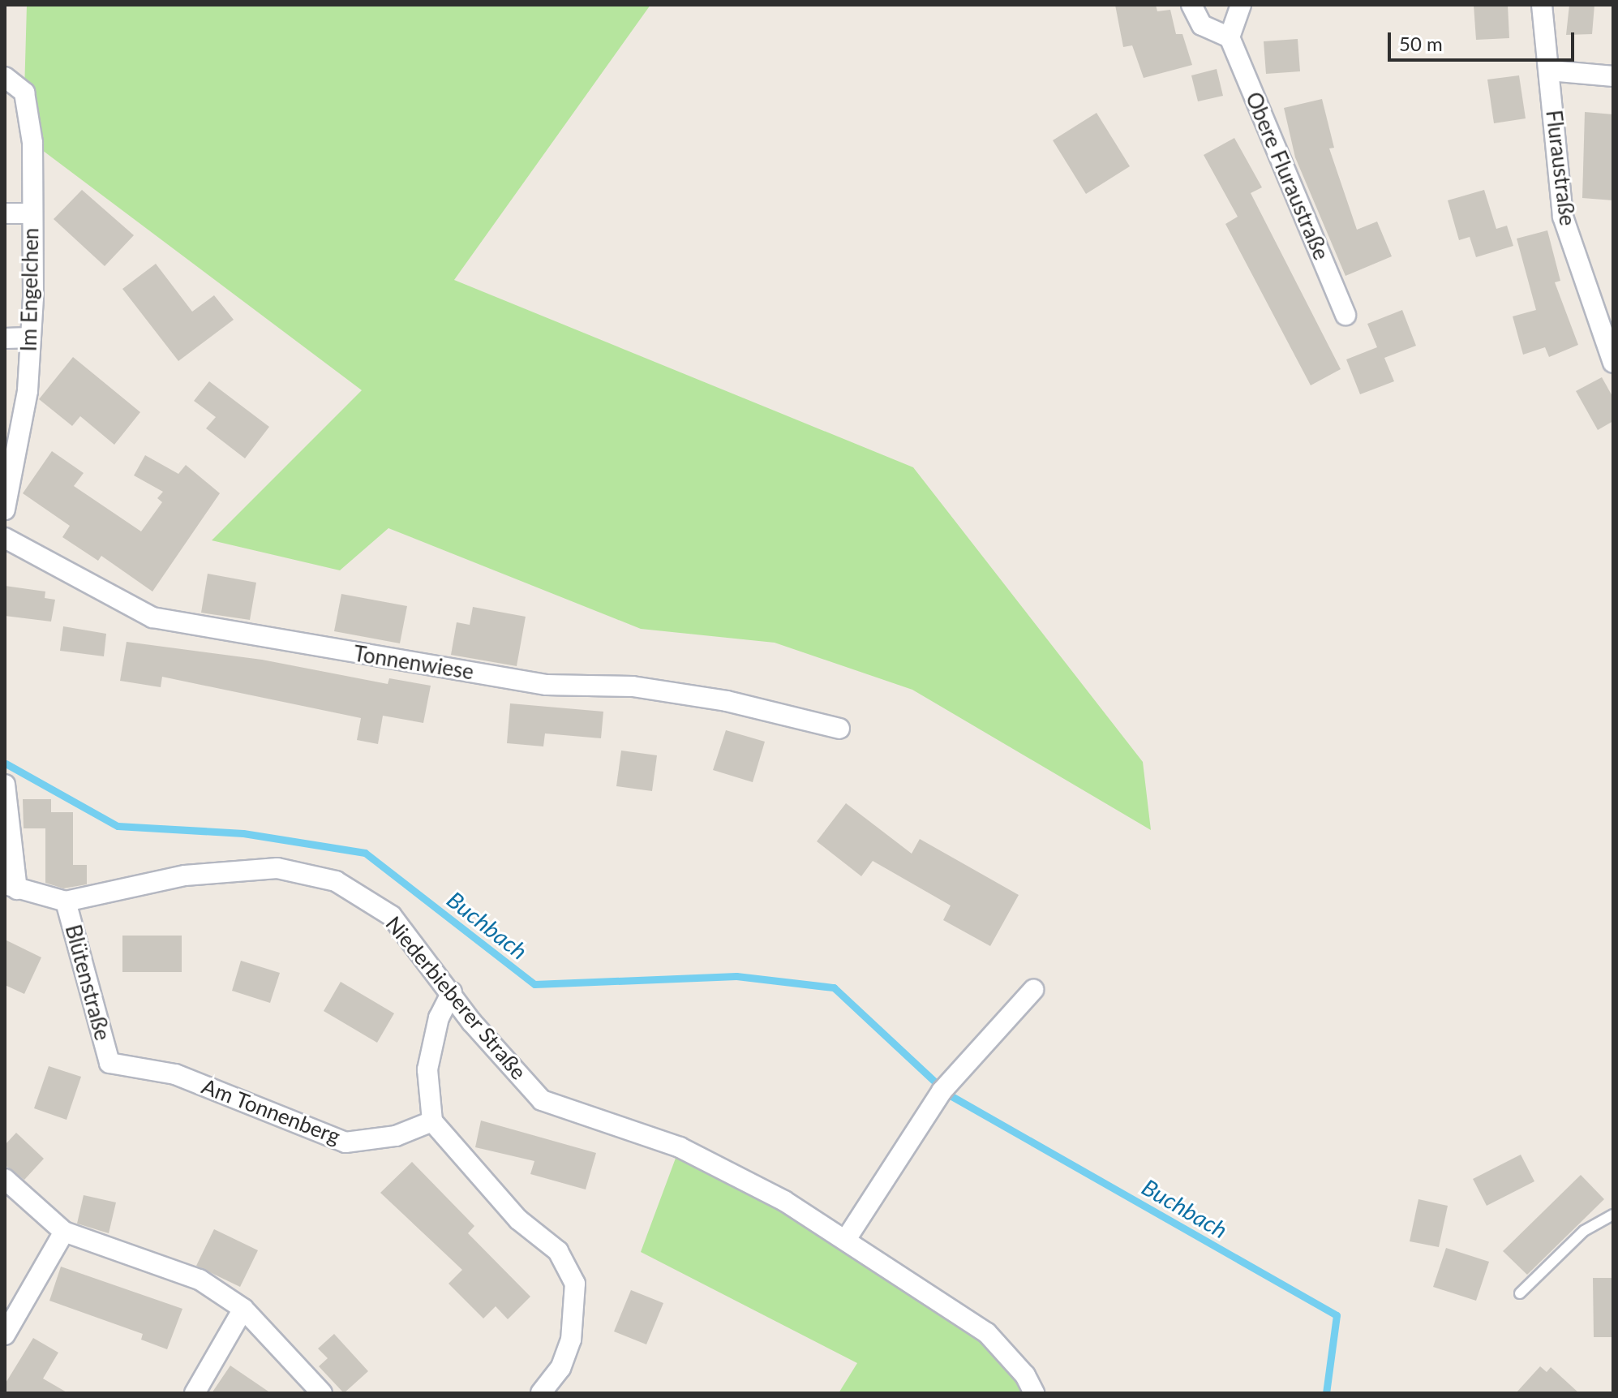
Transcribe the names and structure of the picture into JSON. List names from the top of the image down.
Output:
{
  "streets": {
    "street": [
      "Fluraustraße",
      "Obere Fluraustraße",
      "Im Engelchen",
      "Tonnenwiese",
      "Blütenstraße",
      "Niederbieberer Straße",
      "Am Tonnenberg"
    ]
  },
  "crossings": [
    ["Blütenstraße", "Niederbieberer Straße"],
    ["Blütenstraße", "Am Tonnenberg"]
  ],
  "water": ["Buchbach"],
  "scale_bar": "50 m"
}
